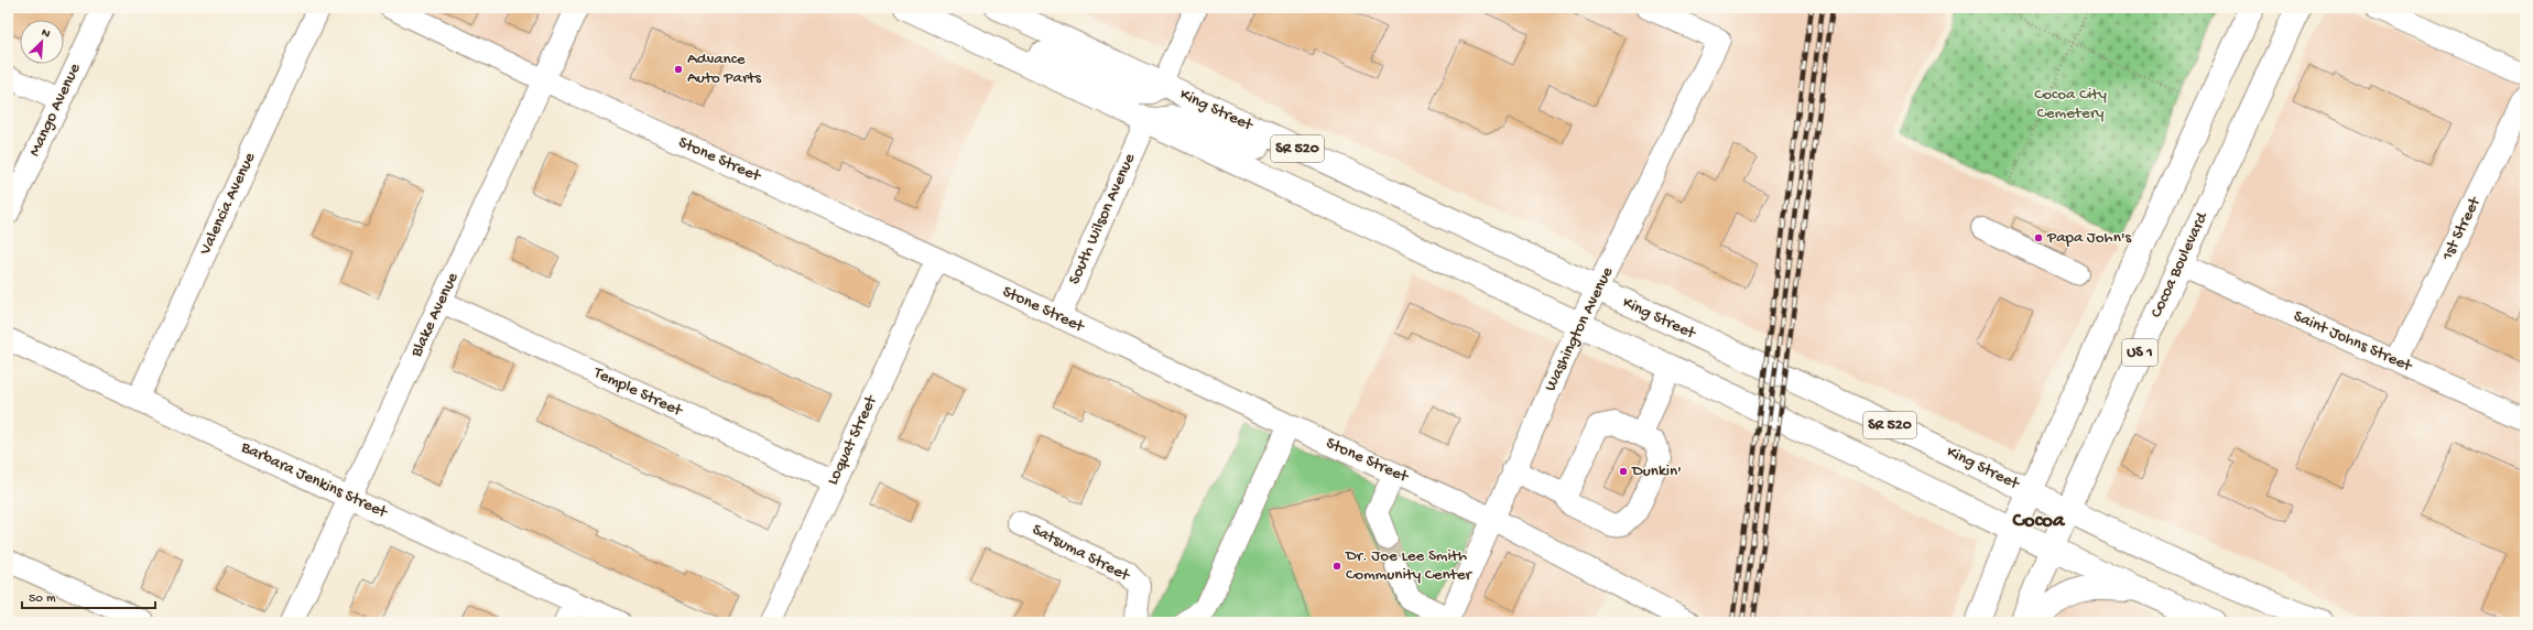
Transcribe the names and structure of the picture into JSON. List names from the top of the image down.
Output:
{
  "streets": {
    "main road": [
      "King Street",
      "SR 520",
      "Cocoa Boulevard",
      "US 1"
    ],
    "street": [
      "Mango Avenue",
      "Stone Street",
      "Valencia Avenue",
      "South Wilson Avenue",
      "1st Street",
      "Blake Avenue",
      "Washington Avenue",
      "Saint Johns Street",
      "Temple Street",
      "Loquat Street",
      "Barbara Jenkins Street",
      "Satsuma Street"
    ]
  },
  "crossings": [
    ["King Street", "Cocoa Boulevard"],
    ["King Street", "Washington Avenue"],
    ["King Street", "US 1"],
    ["SR 520", "South Wilson Avenue"],
    ["SR 520", "Cocoa Boulevard"],
    ["SR 520", "Washington Avenue"],
    ["SR 520", "US 1"],
    ["Stone Street", "South Wilson Avenue"],
    ["Stone Street", "Blake Avenue"],
    ["Stone Street", "Washington Avenue"],
    ["Stone Street", "Loquat Street"],
    ["Valencia Avenue", "Barbara Jenkins Street"],
    ["1st Street", "Saint Johns Street"],
    ["Cocoa Boulevard", "Saint Johns Street"],
    ["Blake Avenue", "Temple Street"],
    ["Blake Avenue", "Barbara Jenkins Street"],
    ["Temple Street", "Loquat Street"]
  ],
  "districts": ["Cocoa"],
  "parks": ["Cocoa City Cemetery"],
  "places": [
    "Advance Auto Parts",
    "Papa John's",
    "Dunkin'",
    "Dr. Joe Lee Smith Community Center"
  ],
  "scale_bar": "50 m",
  "north": "top right"
}
